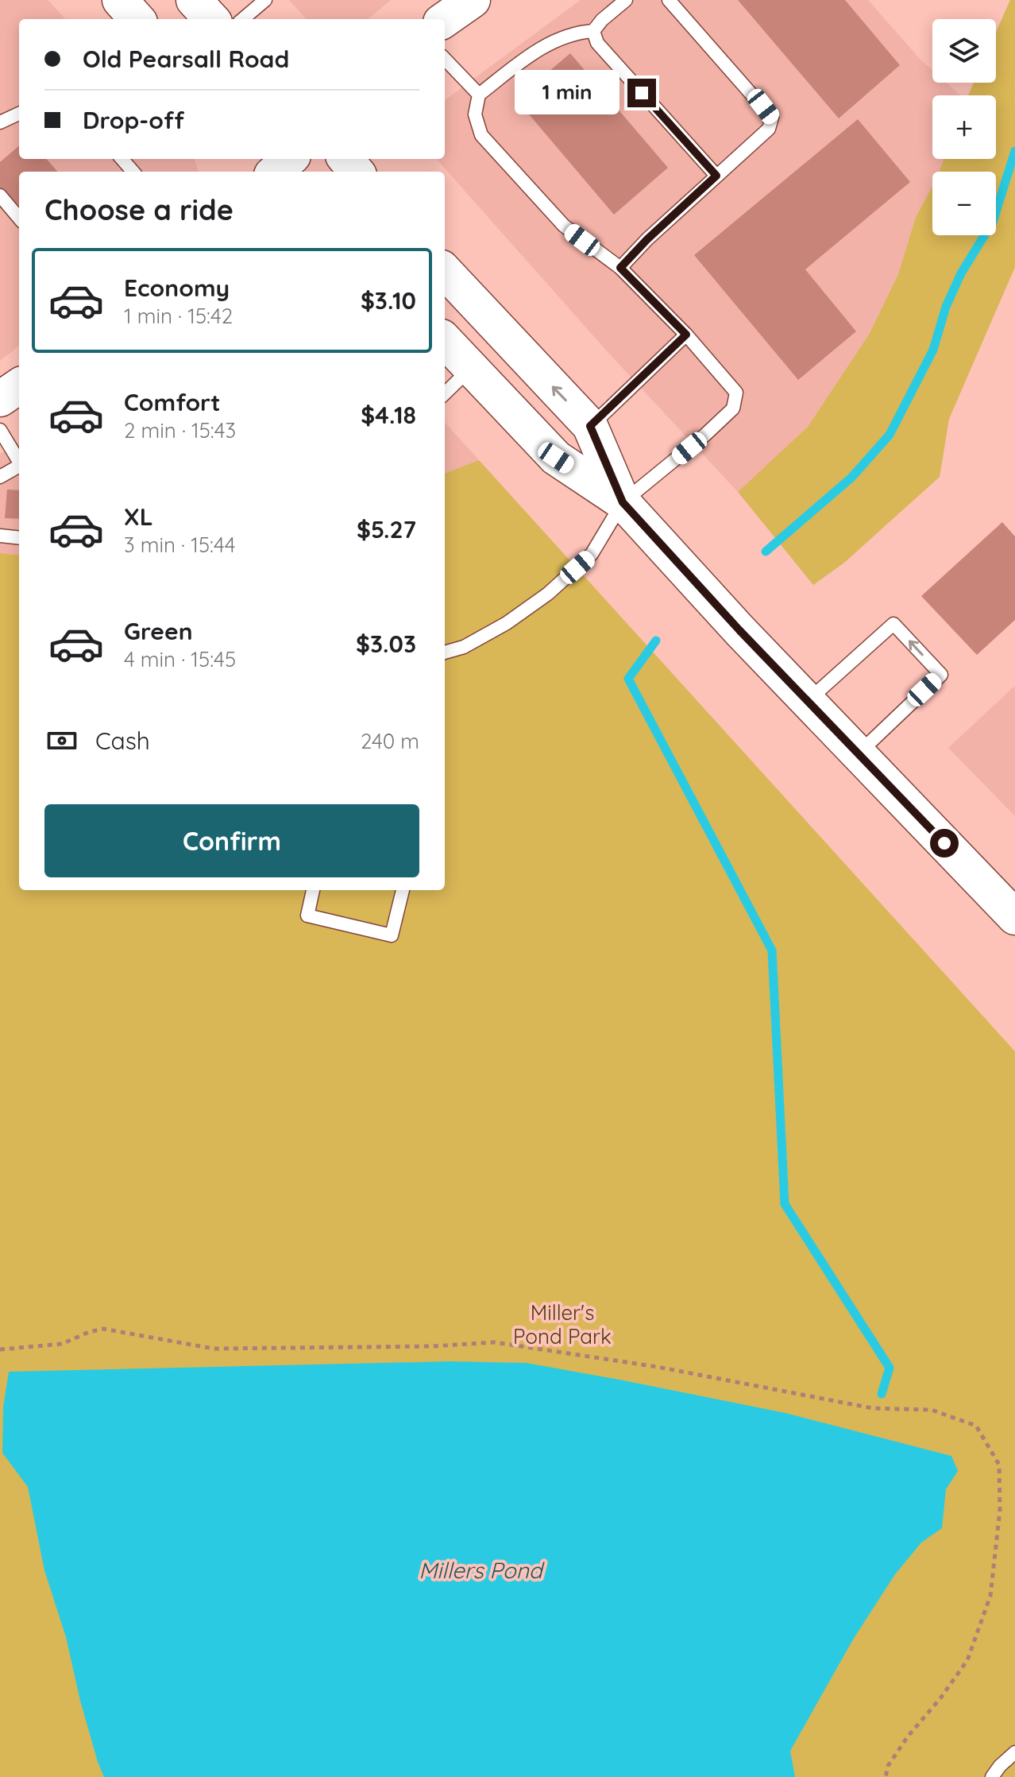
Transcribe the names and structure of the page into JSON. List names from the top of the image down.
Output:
{
  "water": ["Millers Pond"],
  "parks": ["Miller's Pond Park"],
  "page": {
    "map_buttons": ["+", "−"],
    "banner": ["Old Pearsall Road", "Drop-off"],
    "bubble": "1 min",
    "heading": "Choose a ride",
    "list": [
      {
        "name": "Economy",
        "note": "1 min · 15:42",
        "value": "$3.10"
      },
      {
        "name": "Comfort",
        "note": "2 min · 15:43",
        "value": "$4.18"
      },
      {
        "name": "XL",
        "note": "3 min · 15:44",
        "value": "$5.27"
      },
      {
        "name": "Green",
        "note": "4 min · 15:45",
        "value": "$3.03"
      }
    ],
    "pay": ["Cash", "240 m"],
    "buttons": "Confirm"
  }
}
